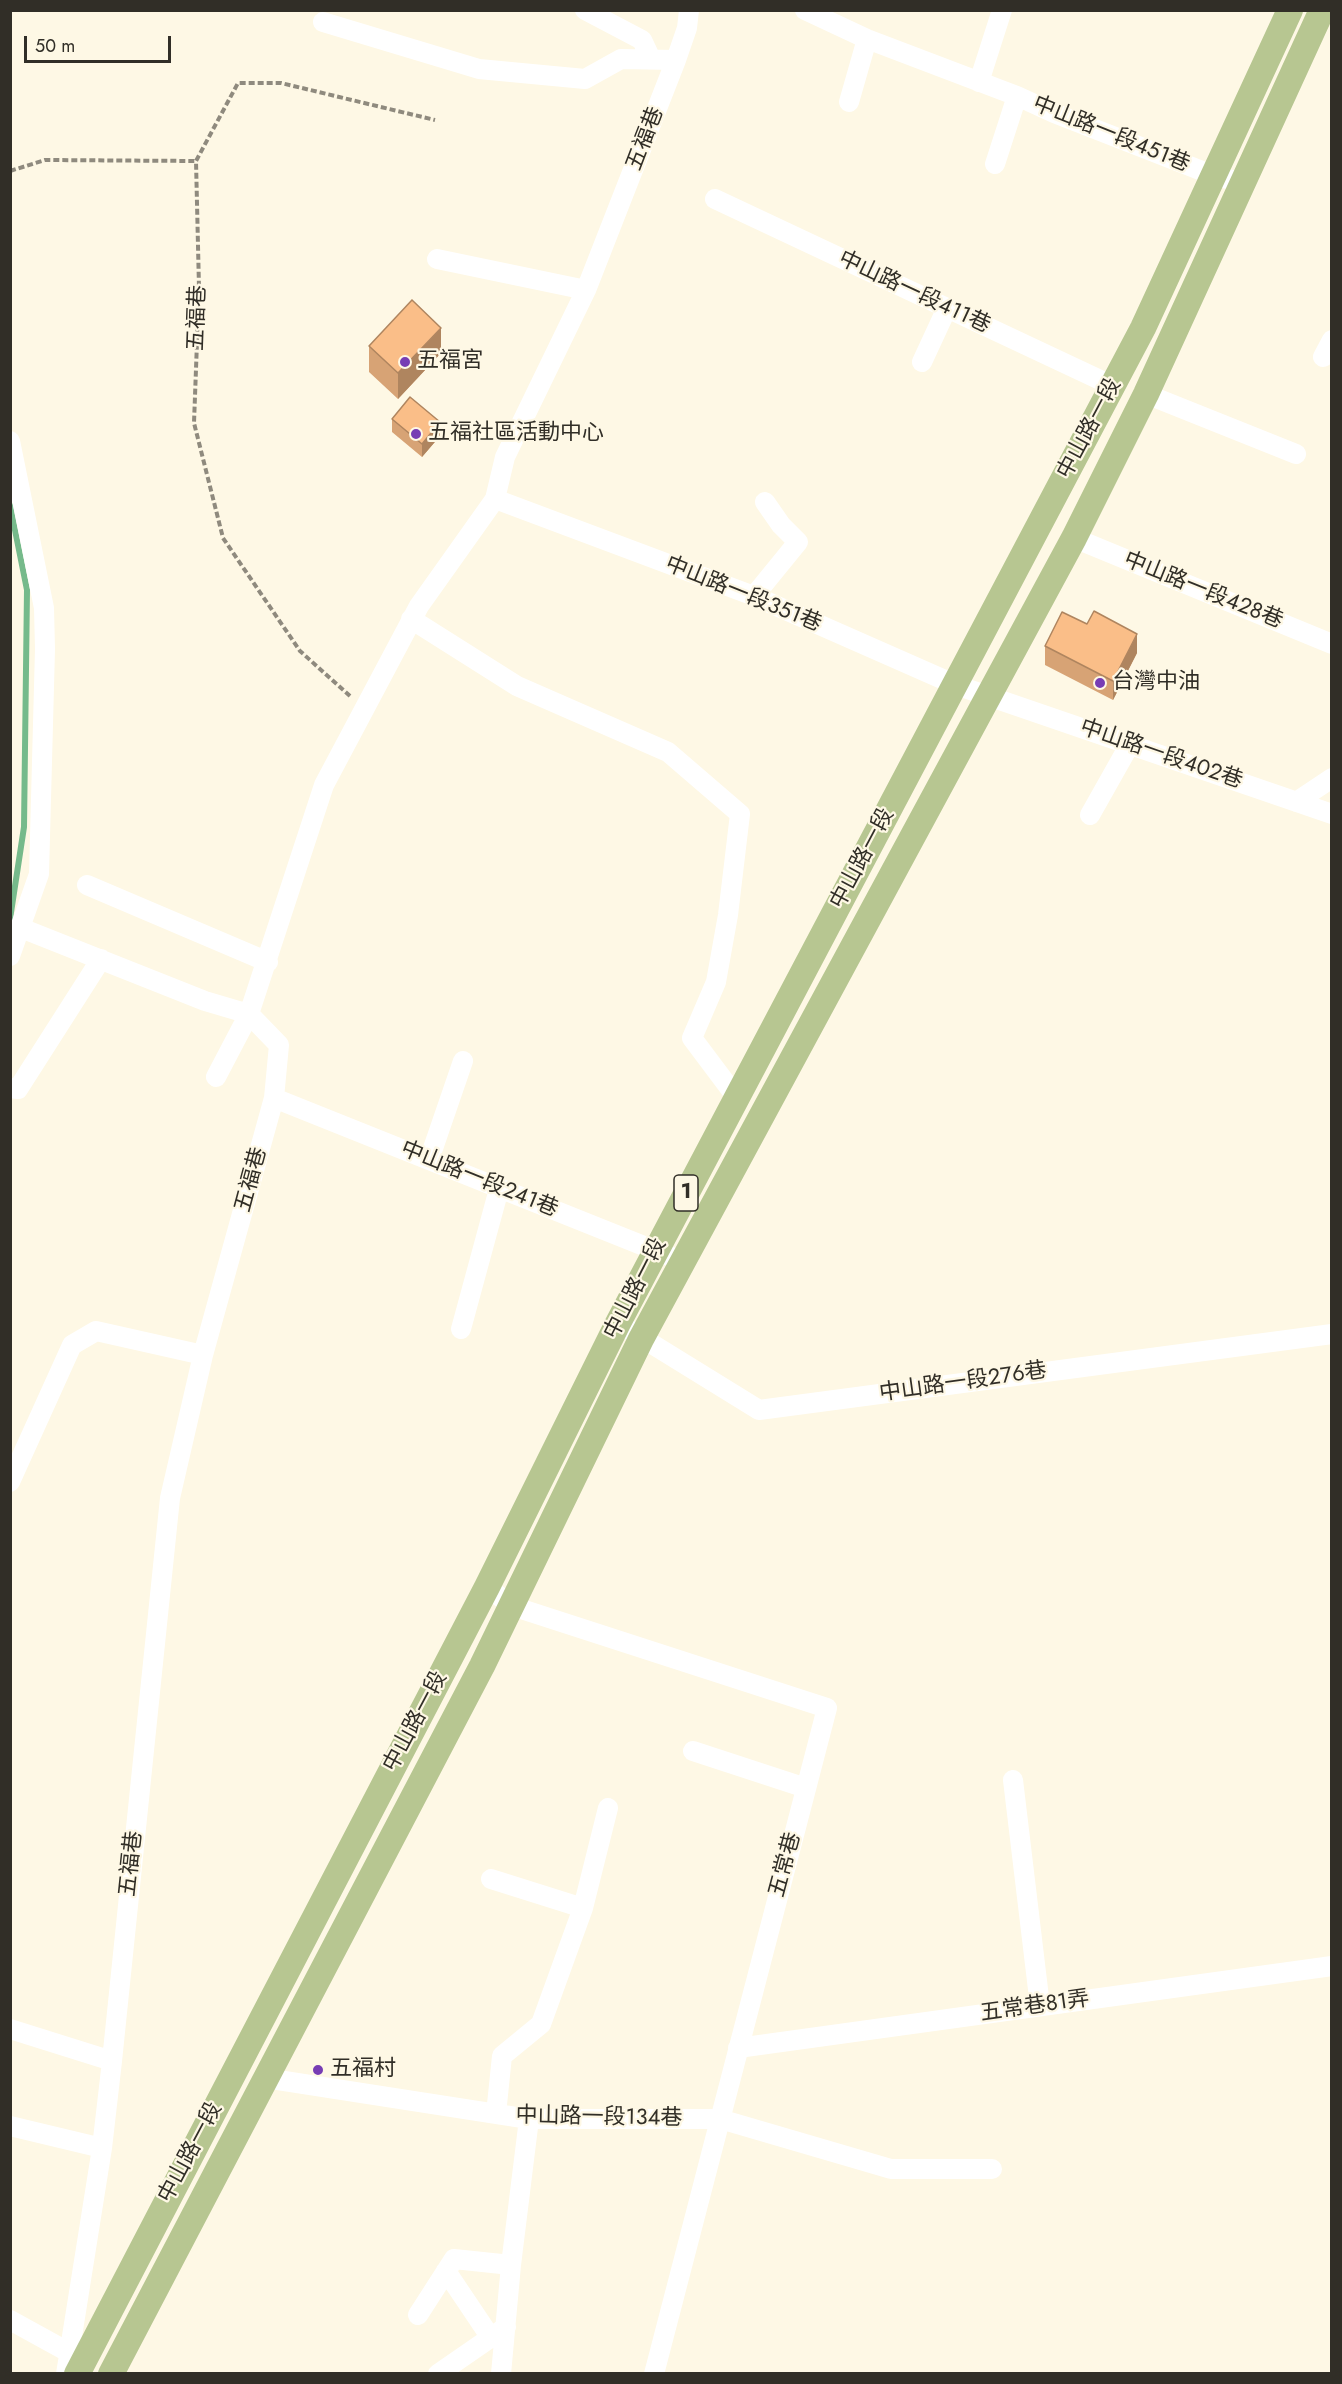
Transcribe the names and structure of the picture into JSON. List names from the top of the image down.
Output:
{
  "streets": {
    "main road": ["中山路一段", "1"],
    "street": [
      "中山路一段451巷",
      "五福巷",
      "中山路一段411巷",
      "中山路一段428巷",
      "中山路一段351巷",
      "中山路一段402巷",
      "中山路一段241巷",
      "中山路一段276巷",
      "五常巷",
      "五常巷81弄",
      "中山路一段134巷"
    ]
  },
  "crossings": [
    ["中山路一段451巷", "中山路一段"],
    ["五福巷", "中山路一段"],
    ["五福巷", "中山路一段351巷"],
    ["五福巷", "中山路一段241巷"],
    ["中山路一段411巷", "中山路一段"],
    ["中山路一段", "中山路一段428巷"],
    ["中山路一段", "中山路一段351巷"],
    ["中山路一段", "中山路一段402巷"],
    ["中山路一段", "中山路一段241巷"],
    ["中山路一段", "中山路一段276巷"],
    ["中山路一段", "五常巷"],
    ["中山路一段", "中山路一段134巷"],
    ["中山路一段351巷", "中山路一段402巷"],
    ["五常巷", "五常巷81弄"],
    ["五常巷", "中山路一段134巷"]
  ],
  "places": [
    "五福宮",
    "五福社區活動中心",
    "台灣中油",
    "五福村"
  ],
  "scale_bar": "50 m"
}
